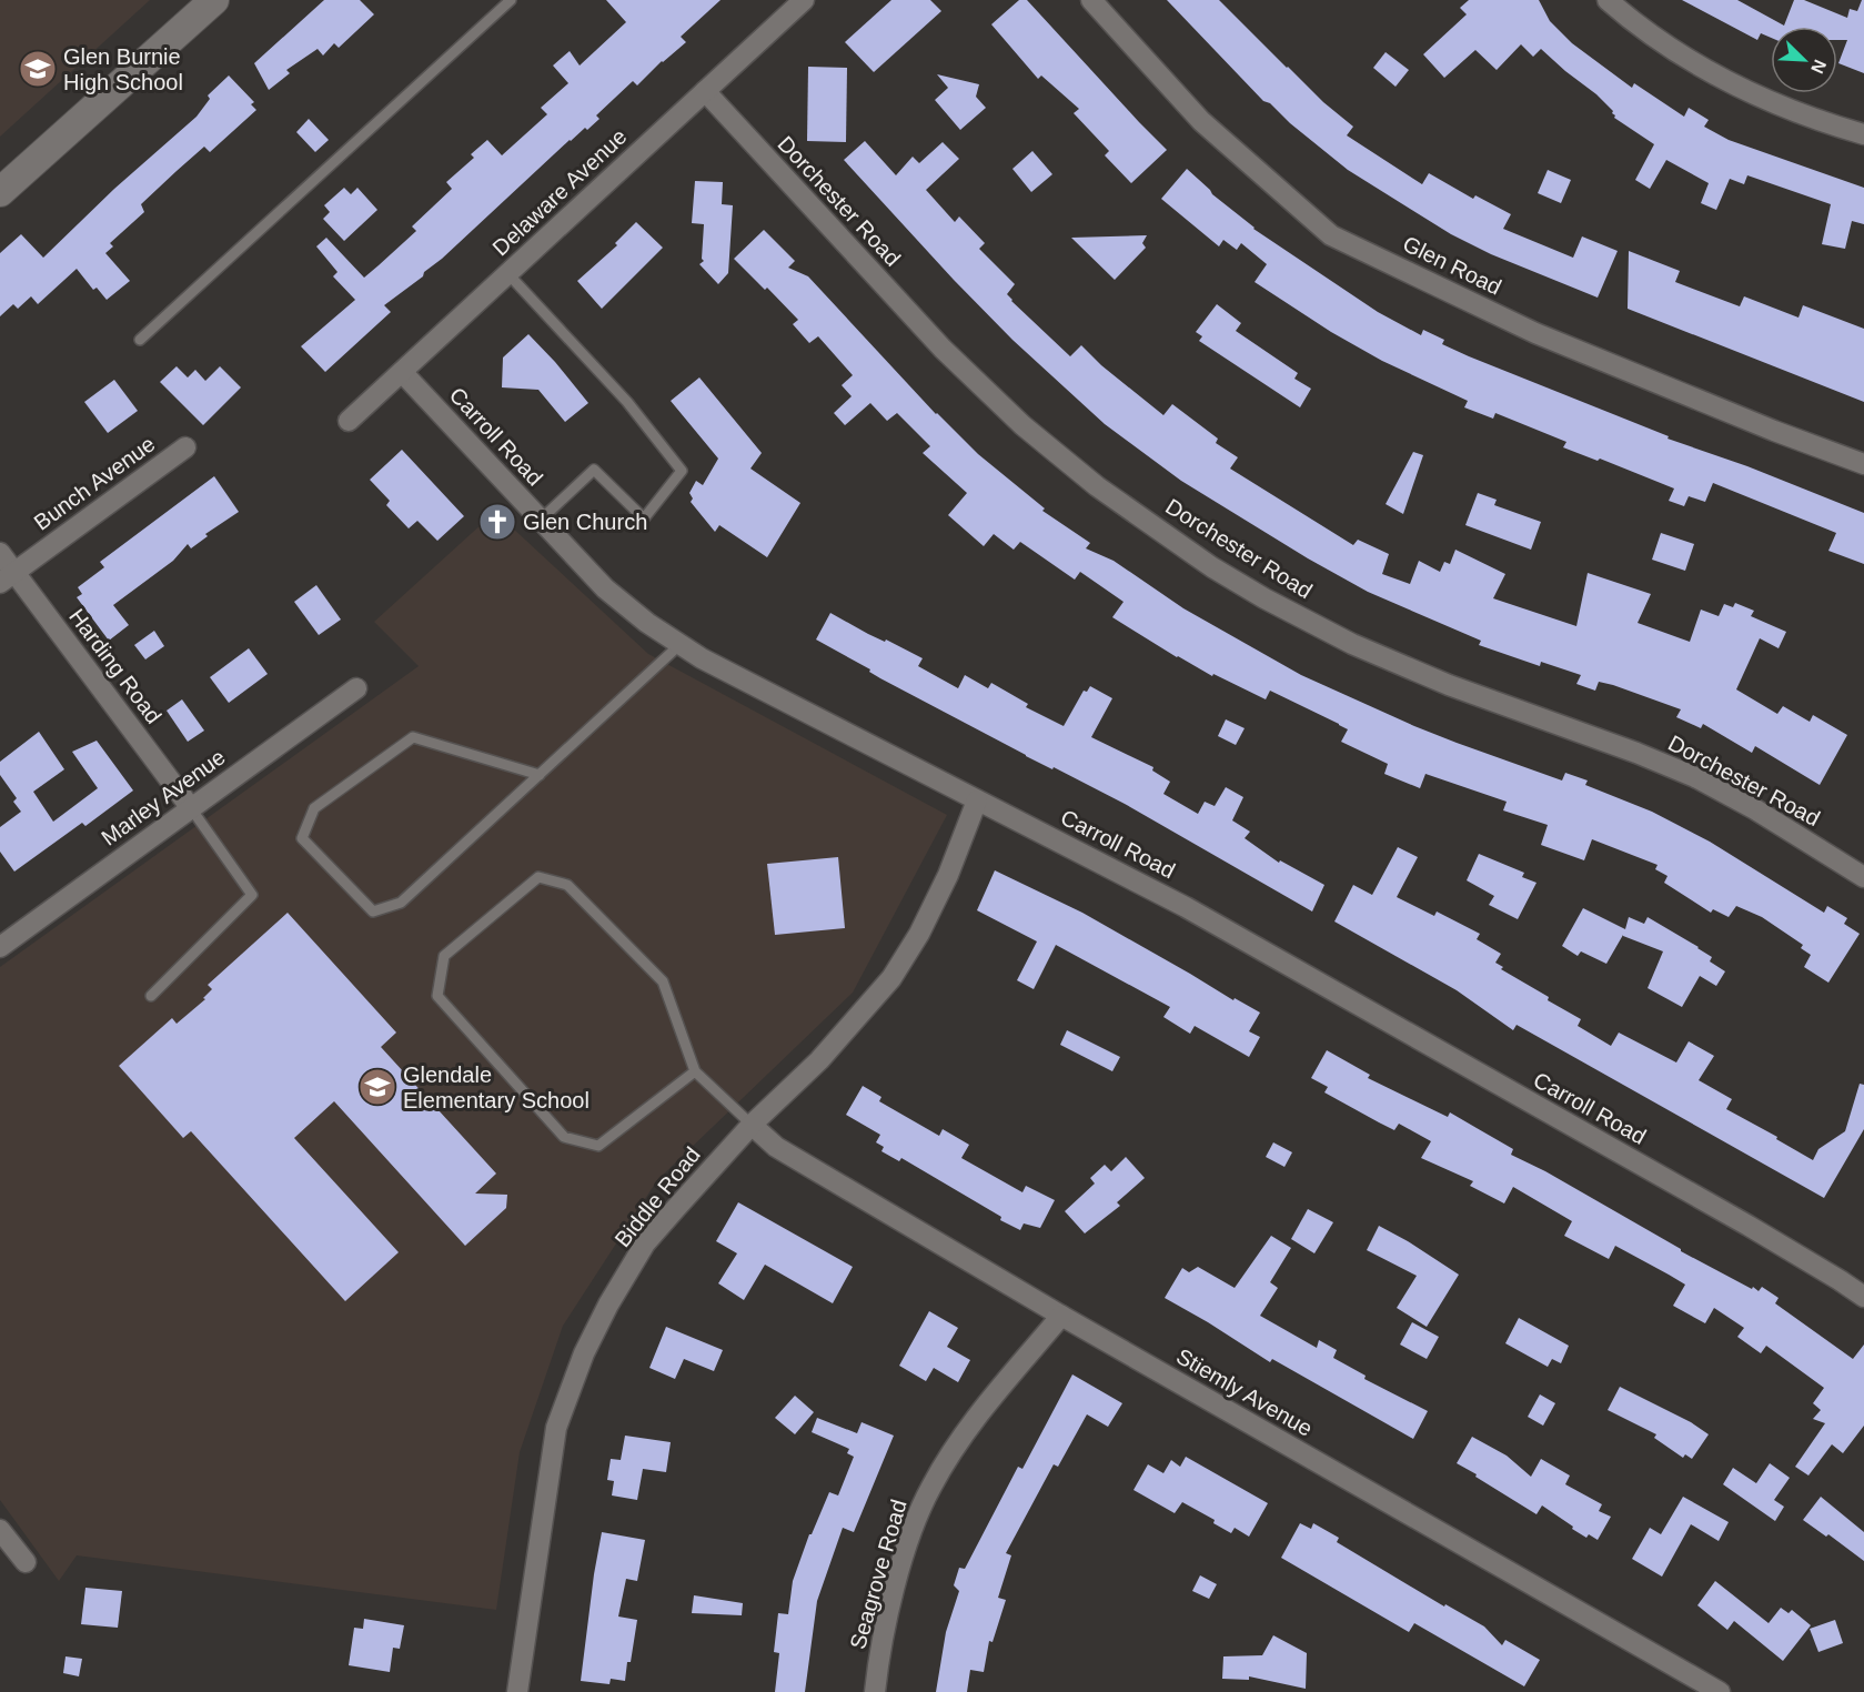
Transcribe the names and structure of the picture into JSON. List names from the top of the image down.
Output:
{
  "streets": {
    "street": [
      "Delaware Avenue",
      "Dorchester Road",
      "Glen Road",
      "Carroll Road",
      "Bunch Avenue",
      "Harding Road",
      "Marley Avenue",
      "Biddle Road",
      "Stiemly Avenue",
      "Seagrove Road"
    ]
  },
  "crossings": [
    ["Delaware Avenue", "Dorchester Road"],
    ["Delaware Avenue", "Carroll Road"],
    ["Carroll Road", "Biddle Road"],
    ["Bunch Avenue", "Harding Road"],
    ["Harding Road", "Marley Avenue"],
    ["Biddle Road", "Stiemly Avenue"],
    ["Stiemly Avenue", "Seagrove Road"]
  ],
  "places": {
    "school or university": ["Glen Burnie High School", "Glendale Elementary School"],
    "church": ["Glen Church"]
  },
  "north": "bottom right"
}
